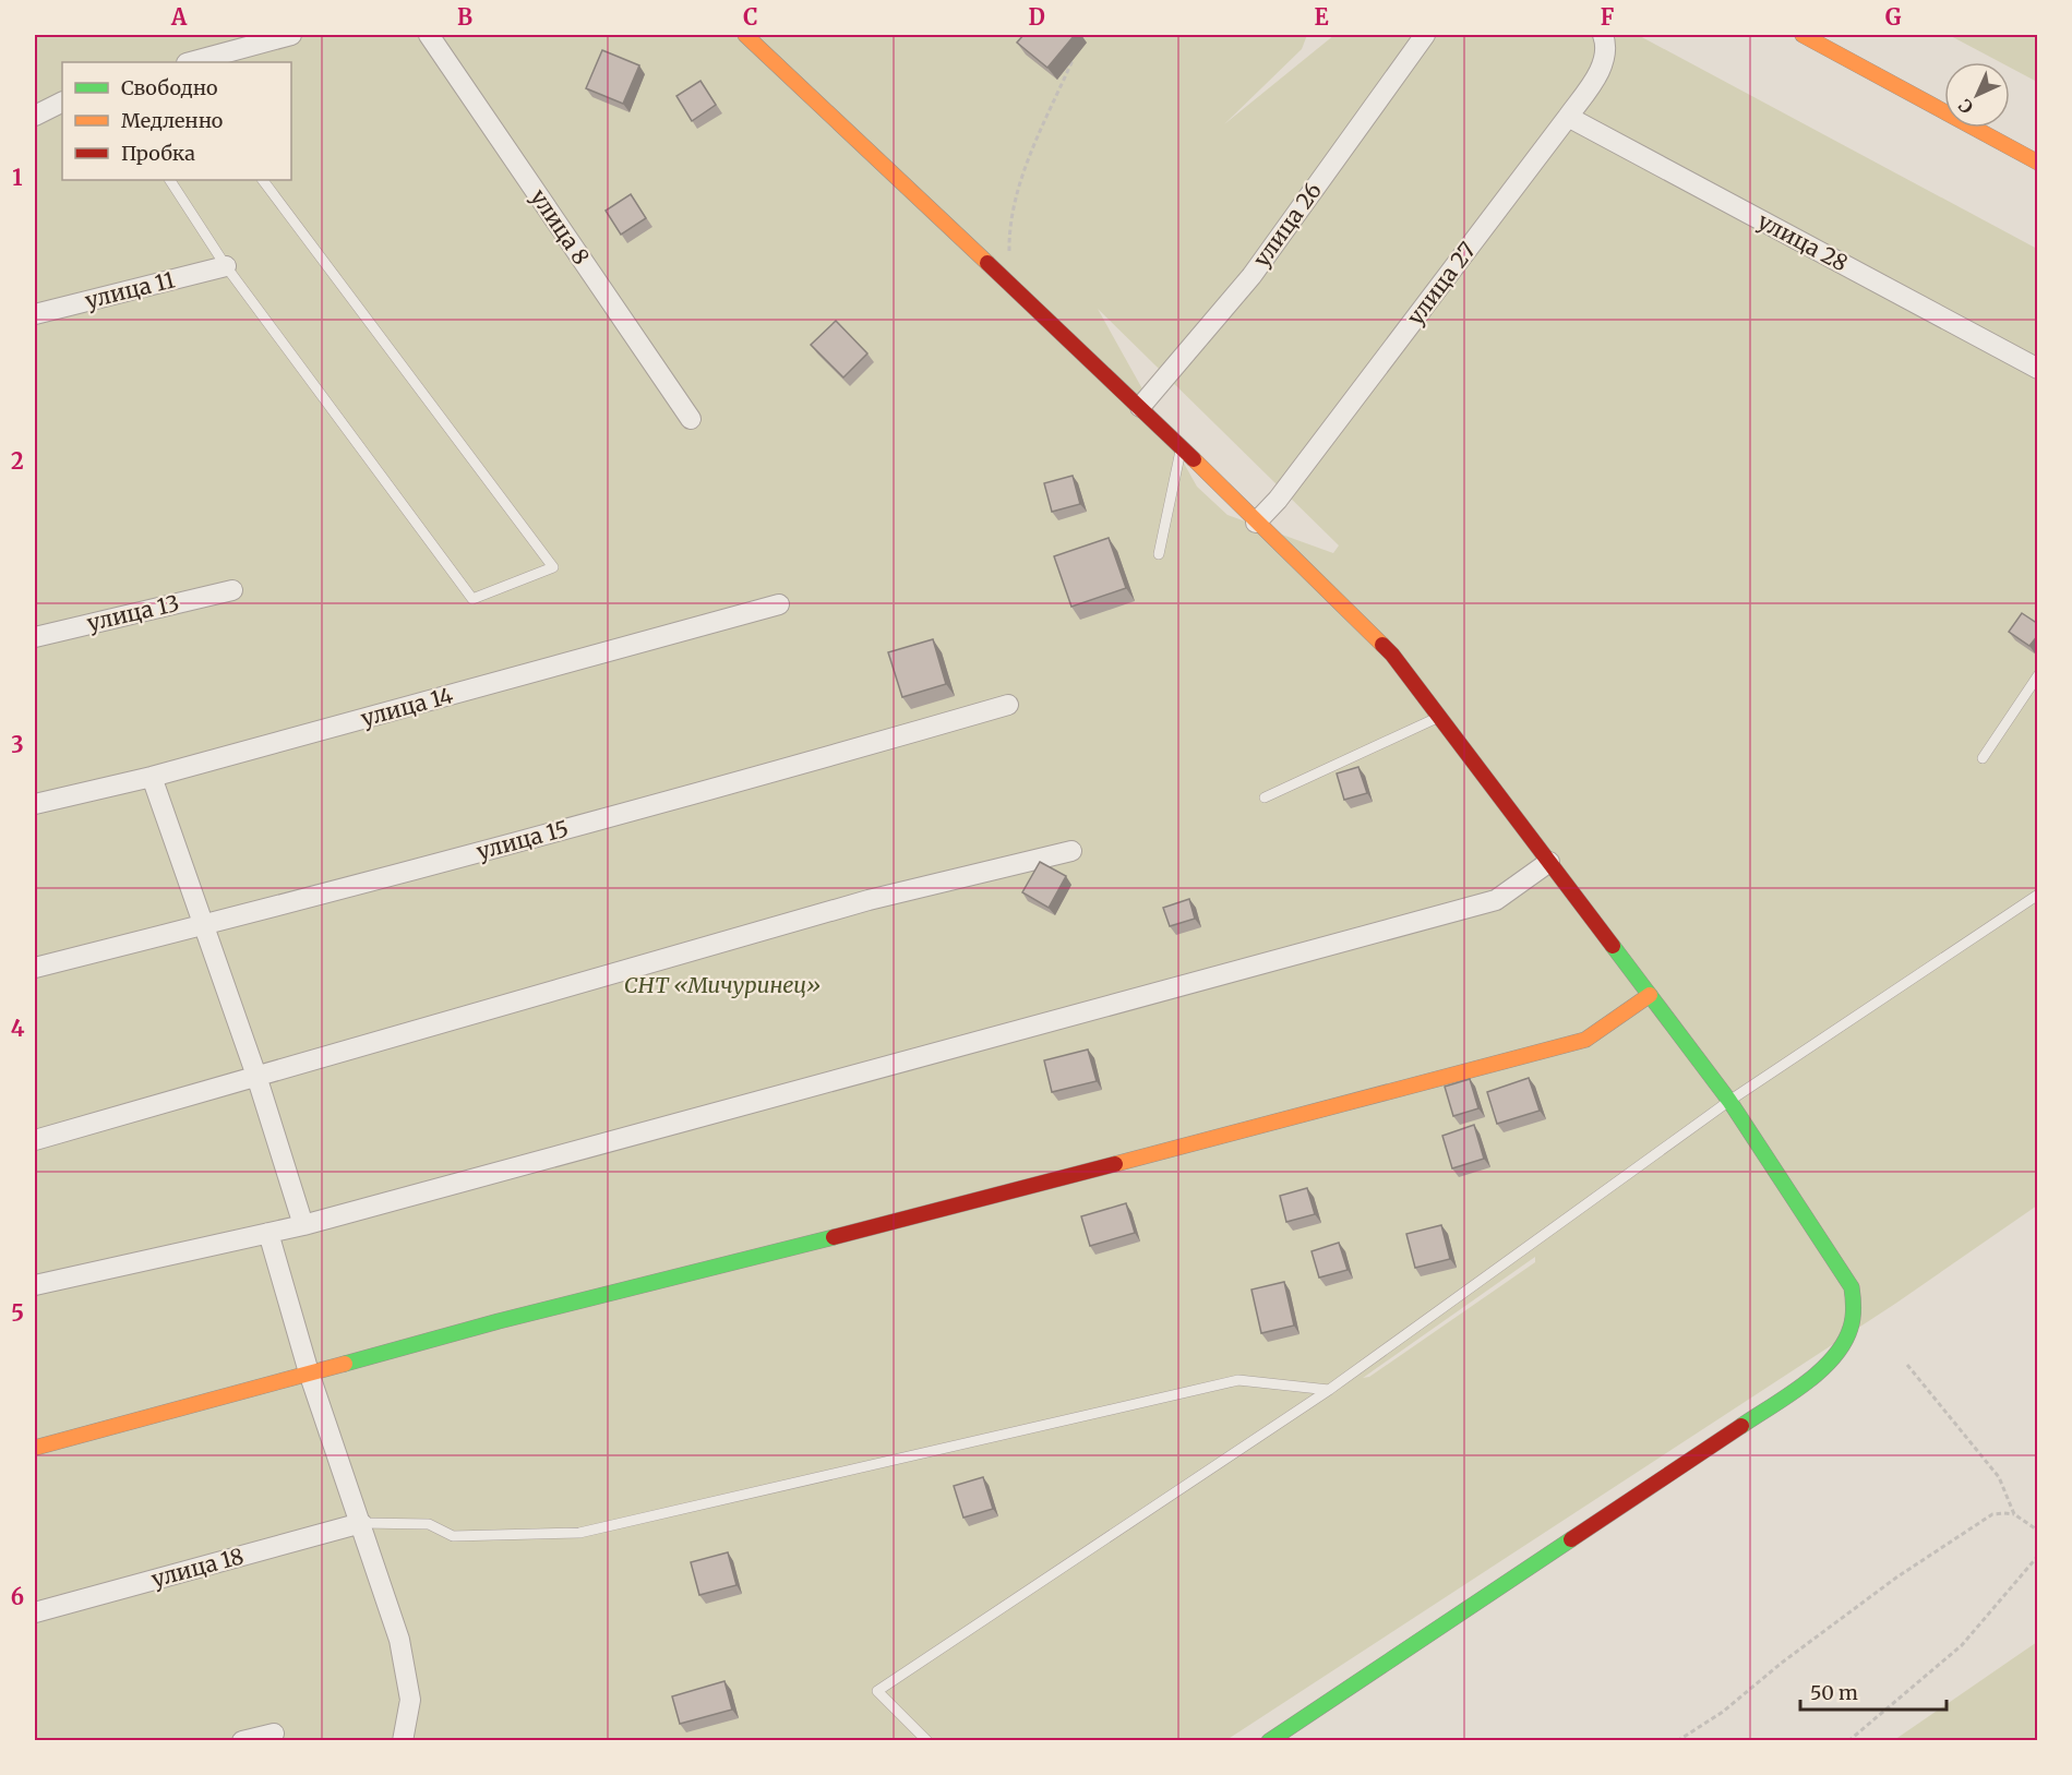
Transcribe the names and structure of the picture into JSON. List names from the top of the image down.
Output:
{
  "streets": {
    "street": [
      "улица 26",
      "улица 8",
      "улица 28",
      "улица 27",
      "улица 11",
      "улица 13",
      "улица 14",
      "улица 15",
      "улица 18"
    ]
  },
  "crossings": [
    ["улица 28", "улица 27"]
  ],
  "parks": ["СНТ «Мичуринец»"],
  "legend": ["Свободно", "Медленно", "Пробка"],
  "scale_bar": "50 m",
  "north": "bottom left",
  "grid": {
    "columns": [
      "A",
      "B",
      "C",
      "D",
      "E",
      "F",
      "G"
    ],
    "rows": [
      "1",
      "2",
      "3",
      "4",
      "5",
      "6"
    ]
  }
}
